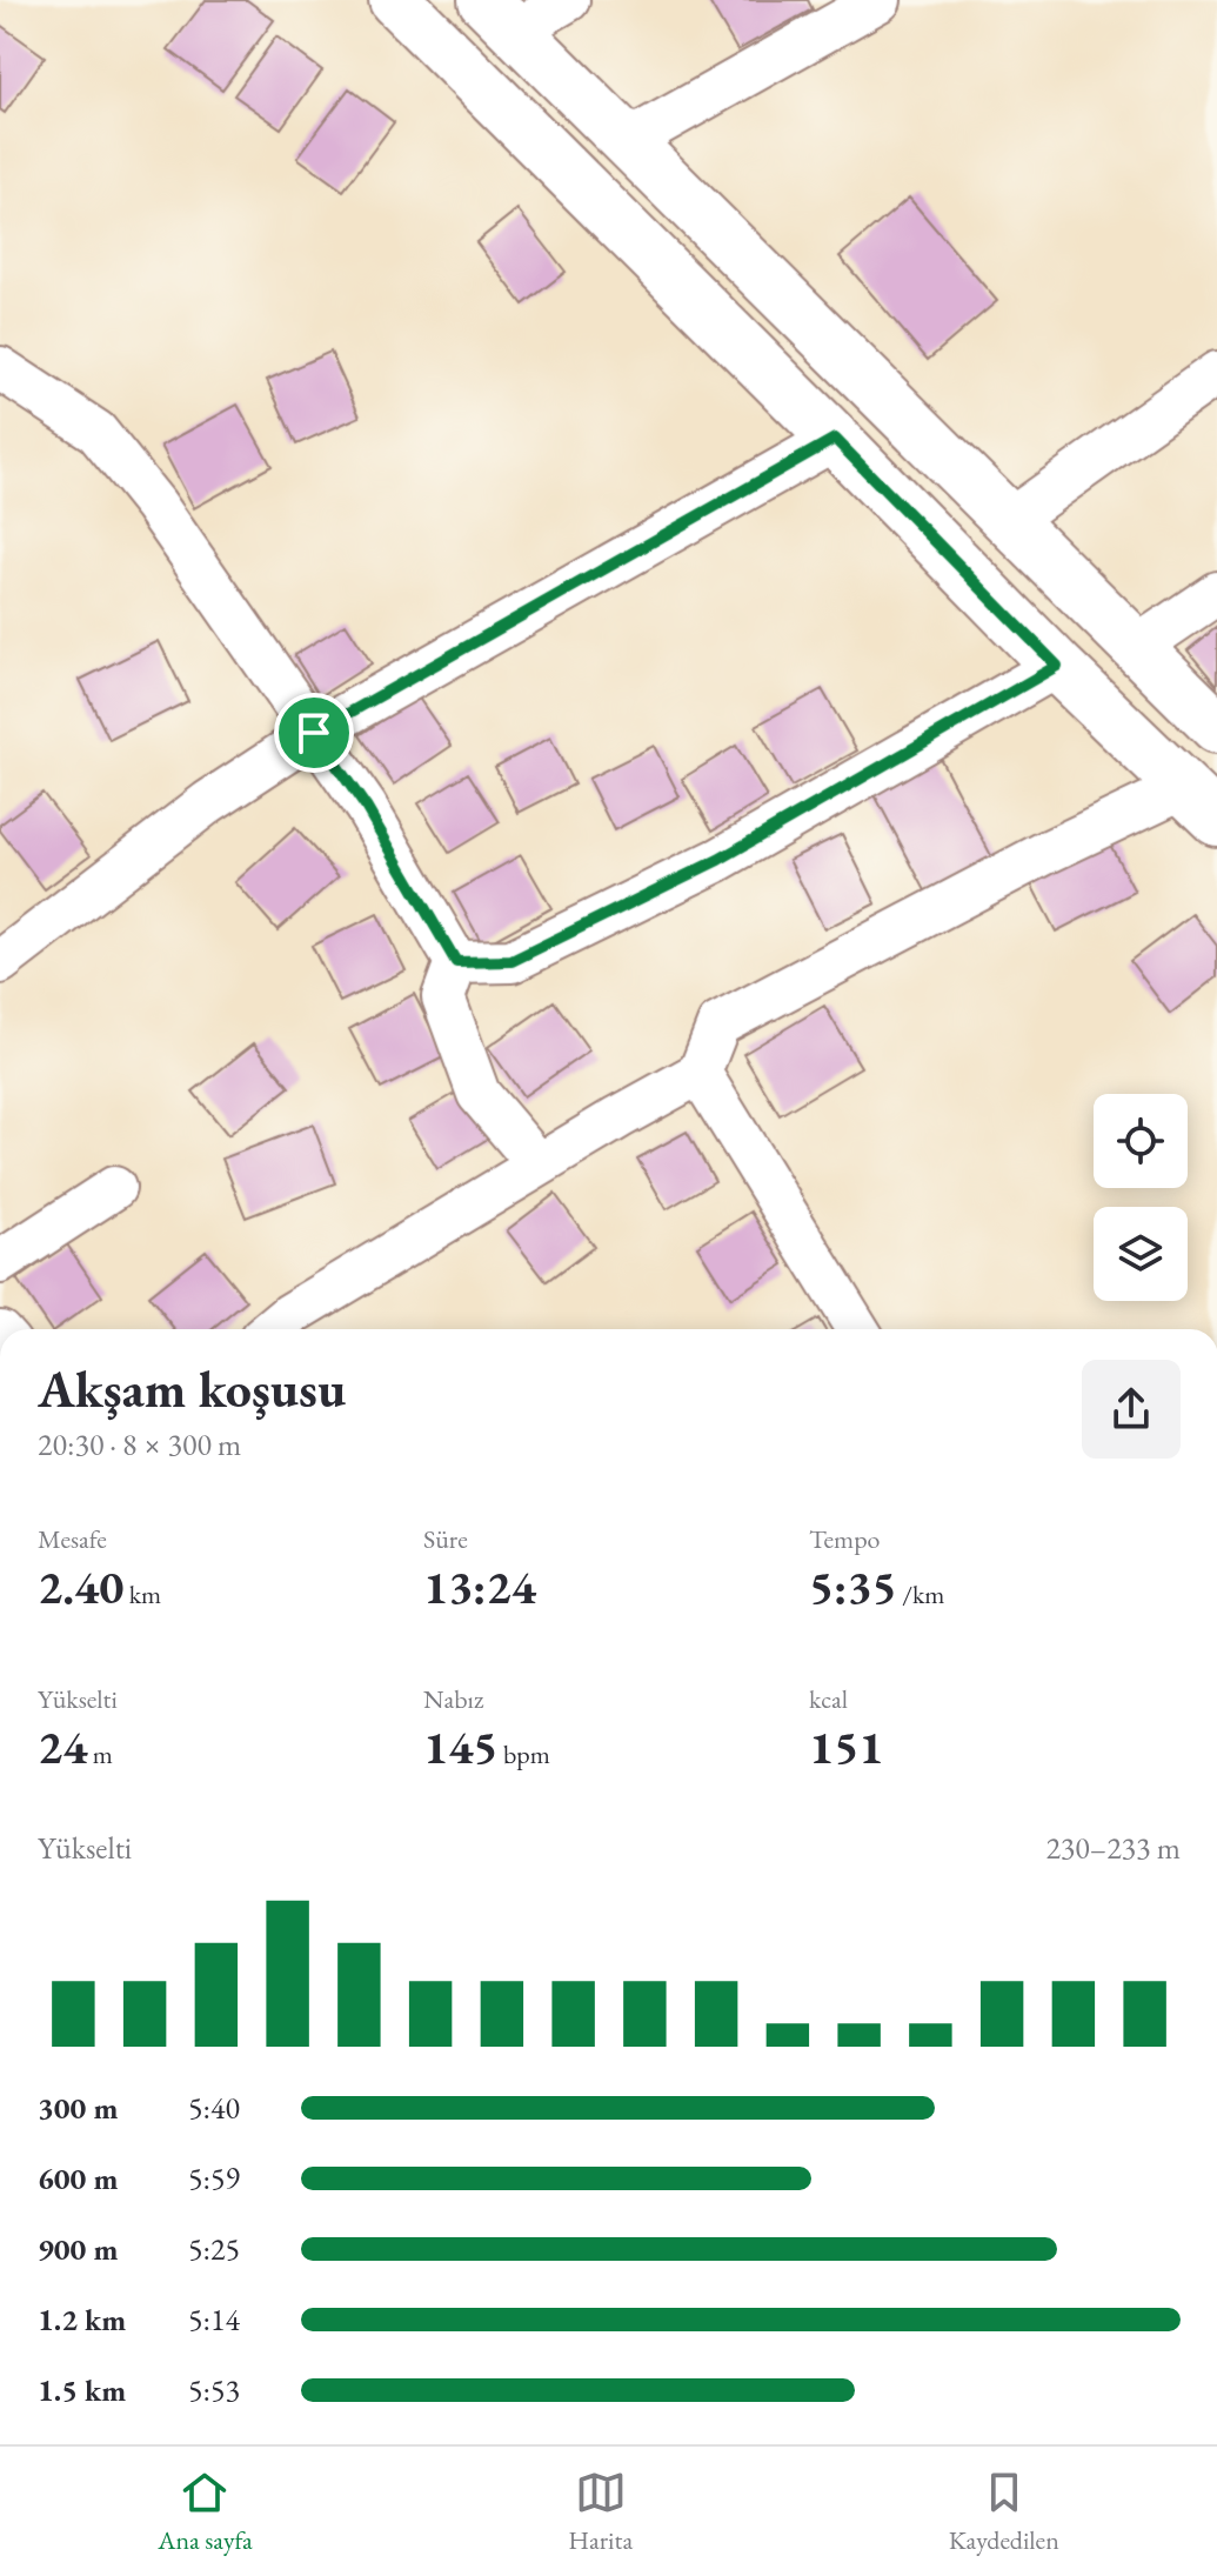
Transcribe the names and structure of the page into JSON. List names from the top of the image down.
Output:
{
  "page": {
    "heading": ["Akşam koşusu", "20:30 · 8 × 300 m"],
    "stats": [
      ["Mesafe", "2.40 km"],
      ["Süre", "13:24"],
      ["Tempo", "5:35 /km"],
      ["Yükselti", "24 m"],
      ["Nabız", "145 bpm"],
      ["kcal", "151"]
    ],
    "chart": ["Yükselti", "230–233 m"],
    "list": [
      {
        "name": "300 m",
        "note": "5:40"
      },
      {
        "name": "600 m",
        "note": "5:59"
      },
      {
        "name": "900 m",
        "note": "5:25"
      },
      {
        "name": "1.2 km",
        "note": "5:14"
      },
      {
        "name": "1.5 km",
        "note": "5:53"
      }
    ],
    "tabs": ["Ana sayfa", "Harita", "Kaydedilen"]
  }
}
